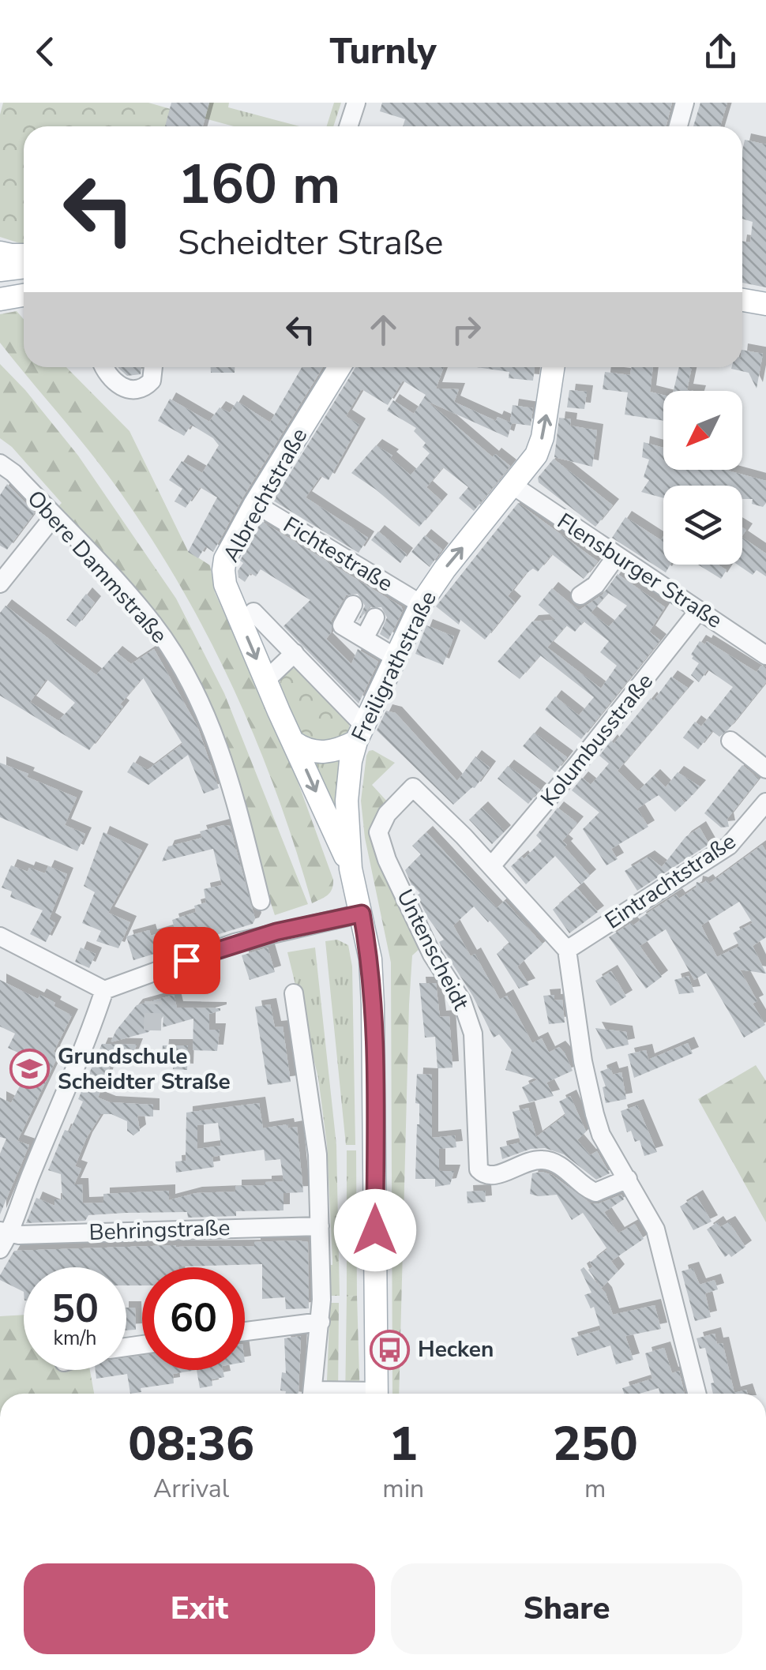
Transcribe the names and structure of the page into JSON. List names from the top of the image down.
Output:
{
  "streets": {
    "main road": ["Albrechtstraße", "Freiligrathstraße"],
    "street": [
      "Fichtestraße",
      "Obere Dammstraße",
      "Flensburger Straße",
      "Kolumbusstraße",
      "Eintrachtstraße",
      "Untenscheidt",
      "Behringstraße"
    ]
  },
  "crossings": [
    ["Albrechtstraße", "Fichtestraße"],
    ["Albrechtstraße", "Freiligrathstraße"],
    ["Fichtestraße", "Freiligrathstraße"],
    ["Flensburger Straße", "Freiligrathstraße"],
    ["Flensburger Straße", "Kolumbusstraße"],
    ["Kolumbusstraße", "Untenscheidt"]
  ],
  "one_way": ["Albrechtstraße", "Freiligrathstraße"],
  "places": {
    "school or university": ["Grundschule Scheidter Straße"],
    "bus stop": ["Hecken"]
  },
  "north": "bottom left",
  "page": {
    "header": "Turnly",
    "turn": ["160 m", "Scheidter Straße"],
    "speed": "50 km/h",
    "limit": "60",
    "eta": [
      "08:36",
      "Arrival",
      "1",
      "min",
      "250",
      "m"
    ],
    "buttons": ["Exit", "Share"]
  }
}
